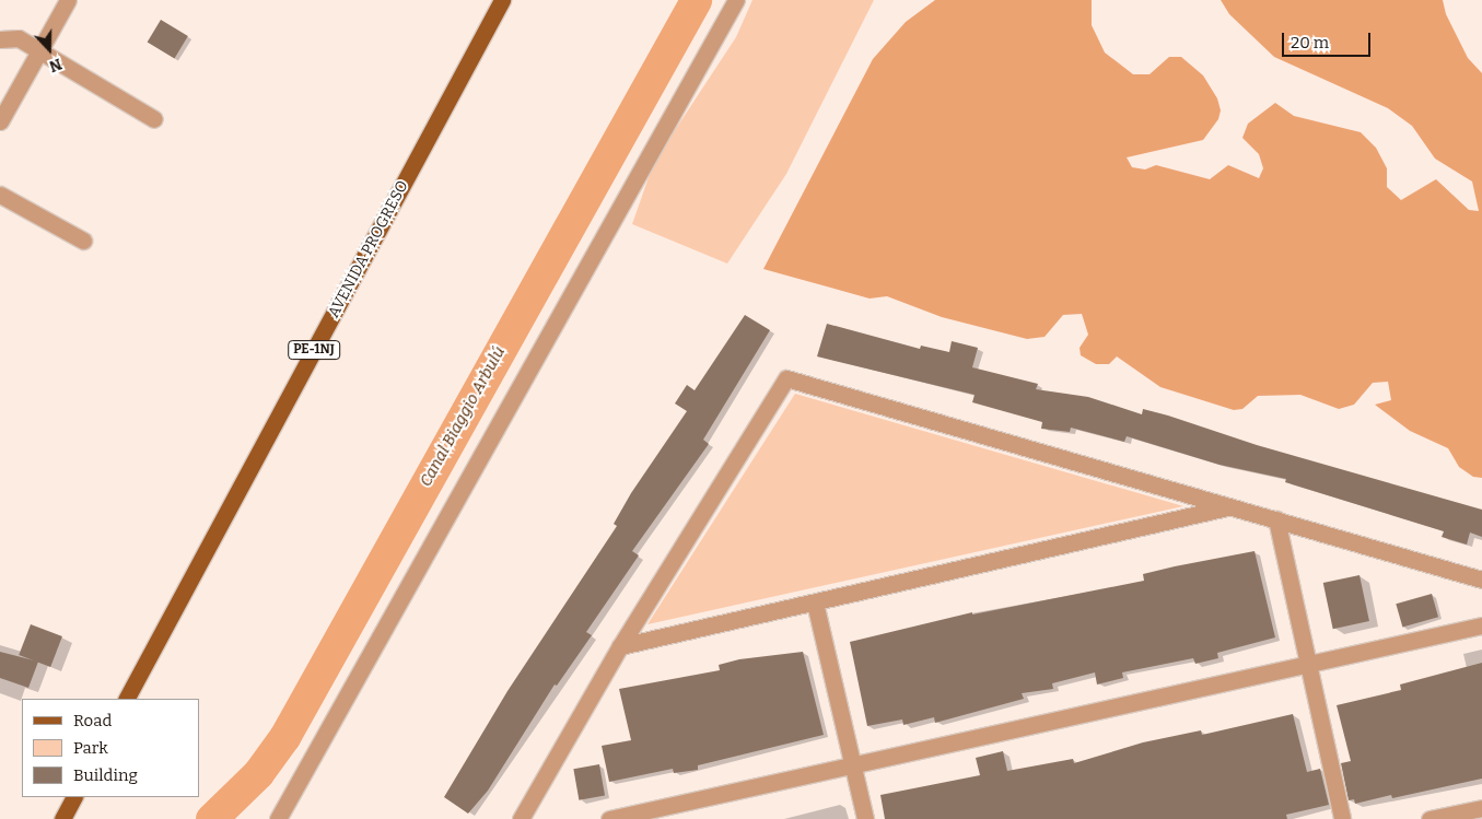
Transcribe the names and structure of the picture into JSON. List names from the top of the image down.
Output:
{
  "streets": {
    "main road": ["AVENIDA PROGRESO", "PE-1NJ"]
  },
  "water": ["Canal Biaggio Arbulú"],
  "legend": ["Road", "Park", "Building"],
  "scale_bar": "20 m",
  "north": "bottom"
}
